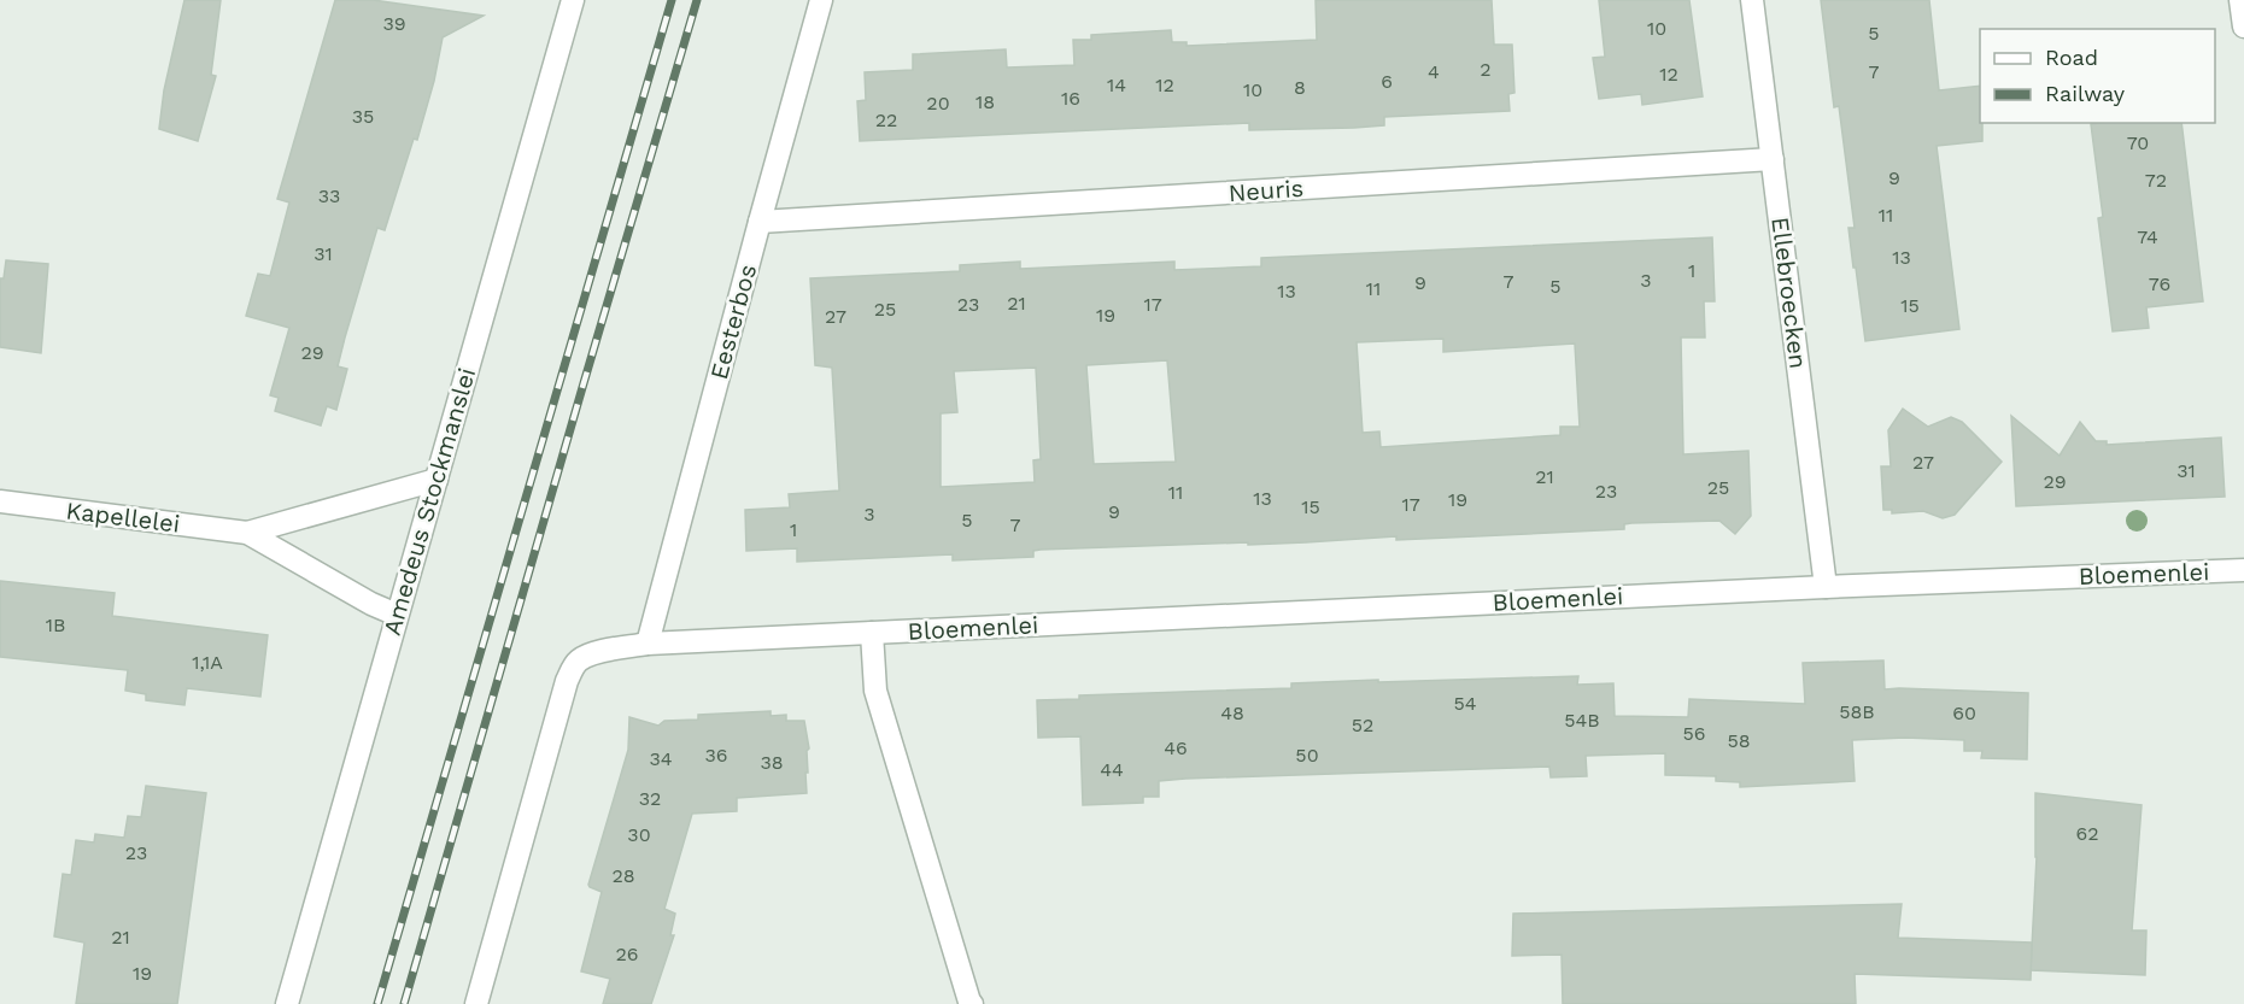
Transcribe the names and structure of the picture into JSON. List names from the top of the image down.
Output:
{
  "streets": {
    "street": [
      "Neuris",
      "Ellebroecken",
      "Eesterbos",
      "Amedeus Stockmanslei",
      "Kapellelei",
      "Bloemenlei"
    ]
  },
  "crossings": [
    ["Neuris", "Ellebroecken"],
    ["Neuris", "Eesterbos"],
    ["Ellebroecken", "Bloemenlei"],
    ["Eesterbos", "Bloemenlei"],
    ["Amedeus Stockmanslei", "Kapellelei"]
  ],
  "house_numbers": [
    "39",
    "10",
    "5",
    "2",
    "4",
    "7",
    "12",
    "6",
    "14",
    "12",
    "8",
    "10",
    "16",
    "18",
    "20",
    "35",
    "22",
    "70",
    "9",
    "72",
    "33",
    "11",
    "74",
    "31",
    "13",
    "1",
    "3",
    "7",
    "9",
    "76",
    "5",
    "11",
    "13",
    "21",
    "23",
    "17",
    "15",
    "25",
    "19",
    "27",
    "29",
    "27",
    "31",
    "21",
    "29",
    "25",
    "23",
    "11",
    "13",
    "19",
    "17",
    "15",
    "9",
    "3",
    "5",
    "7",
    "1",
    "1B",
    "1,1A",
    "54",
    "58B",
    "48",
    "60",
    "54B",
    "52",
    "56",
    "58",
    "46",
    "36",
    "50",
    "34",
    "38",
    "44",
    "32",
    "62",
    "30",
    "23",
    "28",
    "21",
    "26",
    "19"
  ],
  "legend": ["Road", "Railway"]
}
